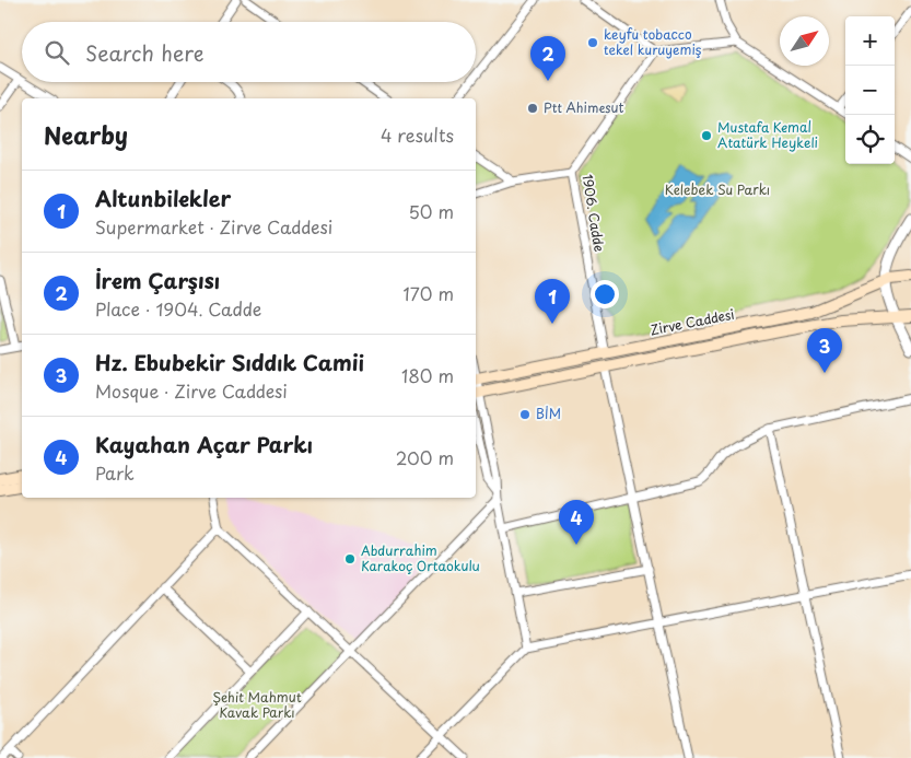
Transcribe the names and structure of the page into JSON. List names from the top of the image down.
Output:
{
  "streets": {
    "main road": ["Zirve Caddesi"],
    "street": ["1906. Cadde"]
  },
  "crossings": [
    ["1906. Cadde", "Zirve Caddesi"]
  ],
  "parks": ["Kelebek Su Parkı", "Şehit Mahmut Kavak Parkı"],
  "places": [
    "keyfu tobacco tekel kuruyemiş",
    "Ptt Ahimesut",
    "Mustafa Kemal Atatürk Heykeli",
    "BİM",
    "Abdurrahim Karakoç Ortaokulu"
  ],
  "north": "top right",
  "page": {
    "map_buttons": ["+", "−"],
    "search": "Search here",
    "pins": [
      "2",
      "1",
      "3",
      "4"
    ],
    "heading": ["Nearby", "4 results"],
    "list": [
      {
        "mark": "1",
        "name": "Altunbilekler",
        "note": "Supermarket · Zirve Caddesi",
        "value": "50 m"
      },
      {
        "mark": "2",
        "name": "İrem Çarşısı",
        "note": "Place · 1904. Cadde",
        "value": "170 m"
      },
      {
        "mark": "3",
        "name": "Hz. Ebubekir Sıddık Camii",
        "note": "Mosque · Zirve Caddesi",
        "value": "180 m"
      },
      {
        "mark": "4",
        "name": "Kayahan Açar Parkı",
        "note": "Park",
        "value": "200 m"
      }
    ]
  }
}
